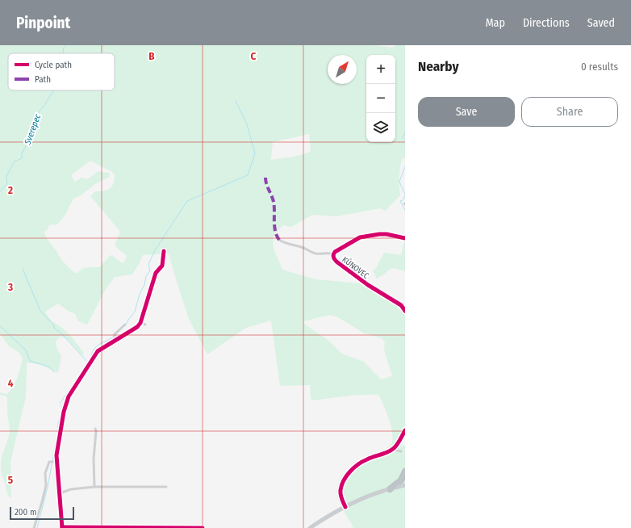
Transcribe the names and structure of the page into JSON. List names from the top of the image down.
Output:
{
  "streets": {
    "street": ["KÚNOVEC"]
  },
  "water": ["Sverepec"],
  "legend": ["Cycle path", "Path"],
  "scale_bar": "200 m",
  "north": "top right",
  "page": {
    "header": "Pinpoint",
    "nav": ["Map", "Directions", "Saved"],
    "heading": ["Nearby", "0 results"],
    "map_buttons": ["+", "−"],
    "buttons": ["Save", "Share"],
    "scale": "200 m"
  },
  "grid": {
    "columns": ["B", "C"],
    "rows": [
      "2",
      "3",
      "4",
      "5"
    ]
  }
}
